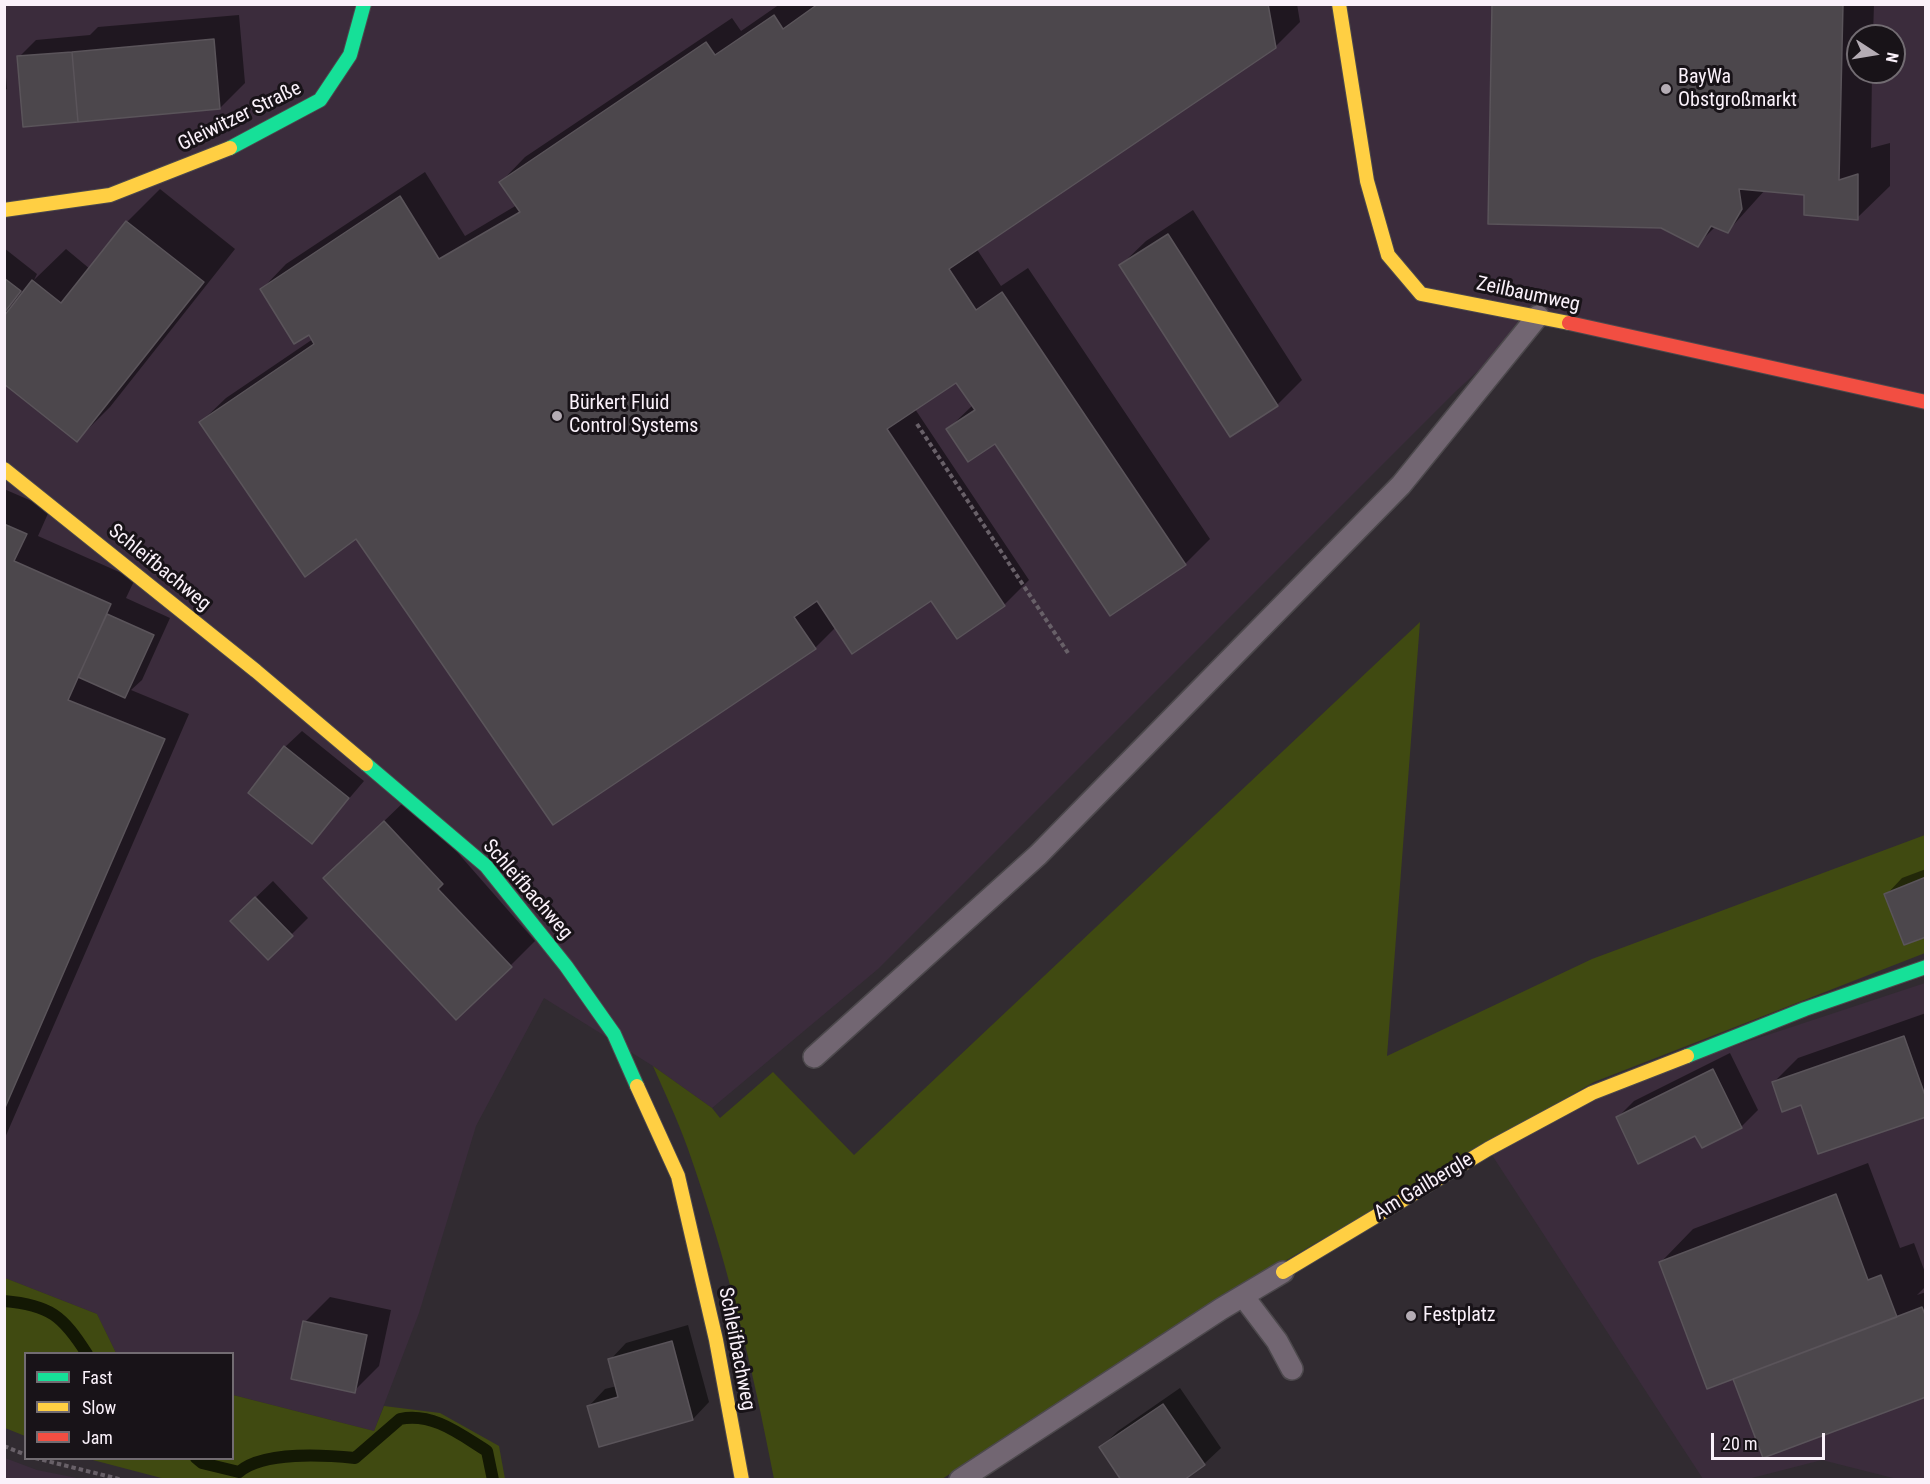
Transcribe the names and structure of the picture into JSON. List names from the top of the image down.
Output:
{
  "streets": {
    "street": [
      "Gleiwitzer Straße",
      "Zeilbaumweg",
      "Schleifbachweg",
      "Am Gailbergle"
    ]
  },
  "places": ["BayWa Obstgroßmarkt", "Bürkert Fluid Control Systems", "Festplatz"],
  "legend": ["Fast", "Slow", "Jam"],
  "scale_bar": "20 m",
  "north": "right"
}
